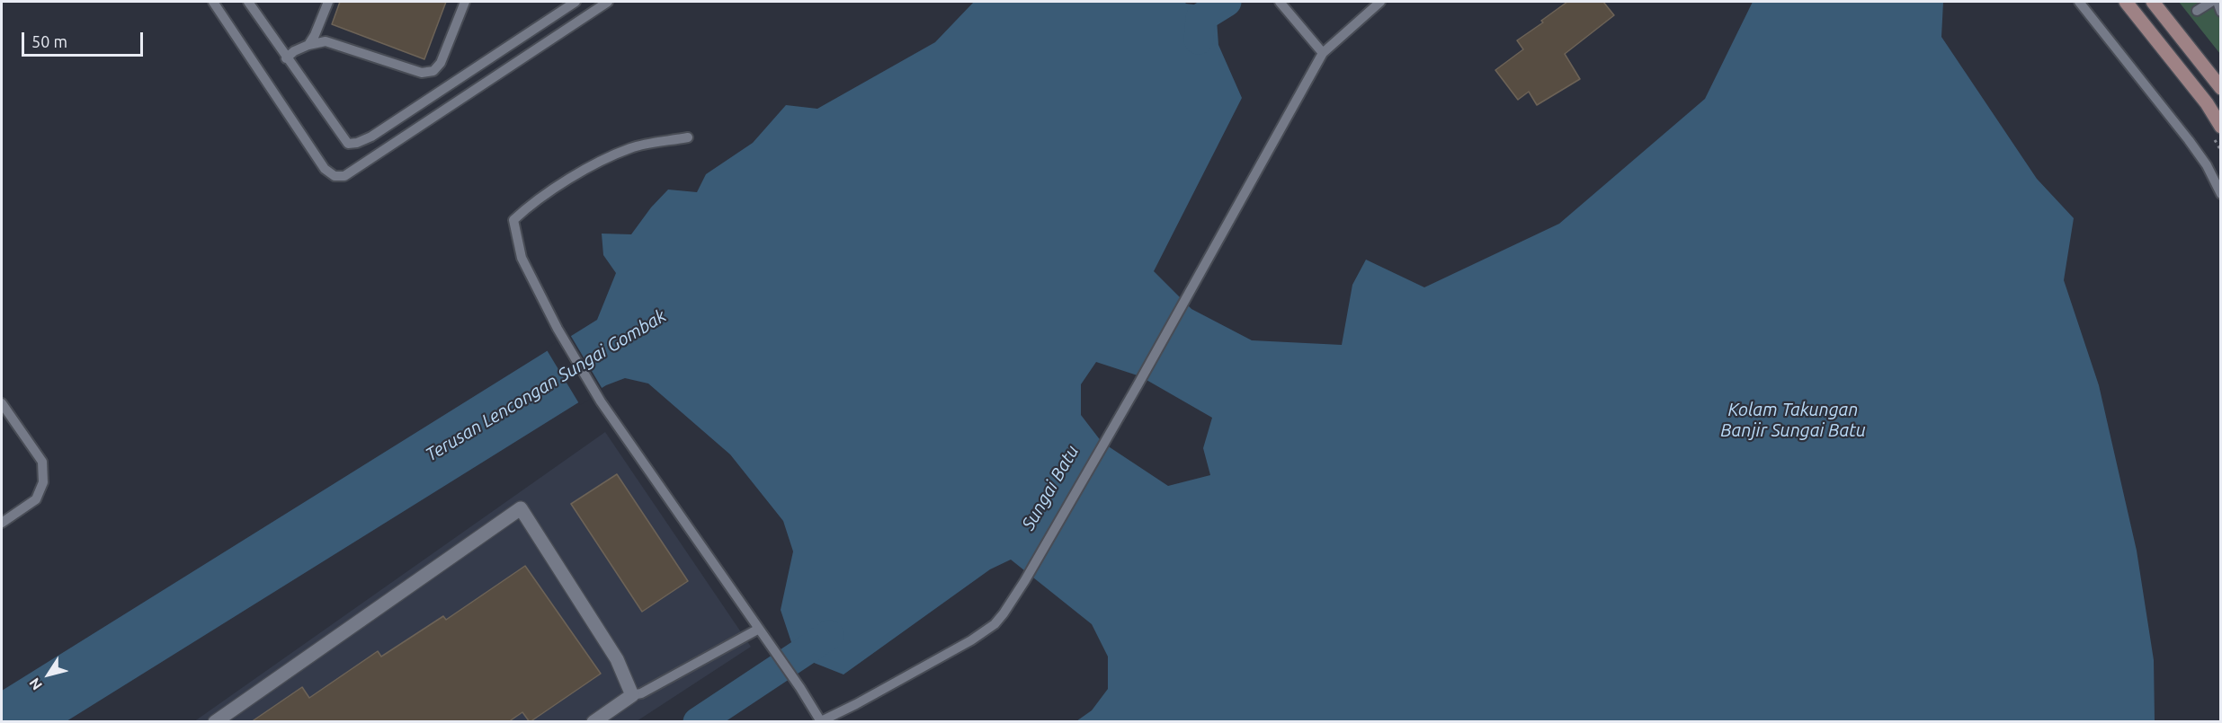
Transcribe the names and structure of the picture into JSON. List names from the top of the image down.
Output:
{
  "water": ["Terusan Lencongan Sungai Gombak", "Kolam Takungan Banjir Sungai Batu", "Sungai Batu"],
  "scale_bar": "50 m",
  "north": "bottom left"
}
